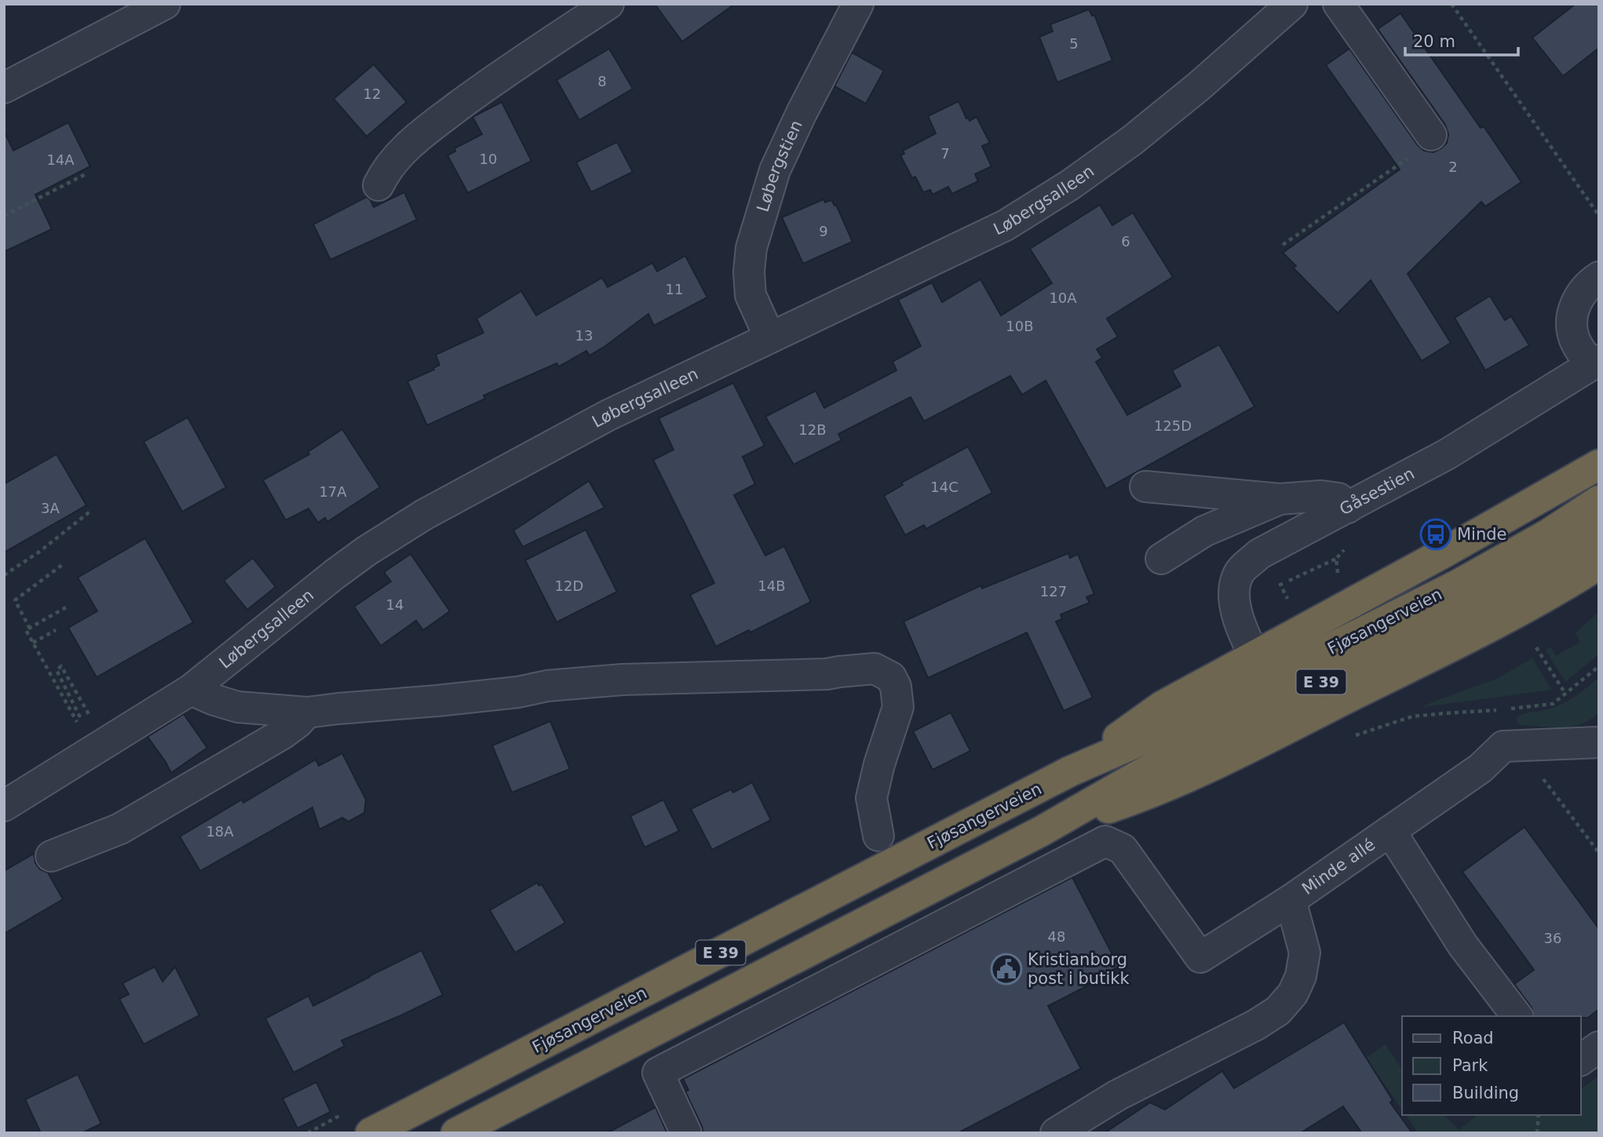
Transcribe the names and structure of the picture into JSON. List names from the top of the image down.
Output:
{
  "streets": {
    "highway": ["Fjøsangerveien", "E 39"],
    "street": [
      "Løbergstien",
      "Løbergsalleen",
      "Gåsestien",
      "Minde allé"
    ]
  },
  "crossings": [
    ["Løbergstien", "Løbergsalleen"],
    ["Gåsestien", "E 39"],
    ["Fjøsangerveien", "E 39"]
  ],
  "places": {
    "bus stop": ["Minde"],
    "public building": ["Kristianborg post i butikk"]
  },
  "house_numbers": [
    "5",
    "8",
    "12",
    "7",
    "10",
    "14A",
    "2",
    "9",
    "6",
    "11",
    "10A",
    "10B",
    "13",
    "125D",
    "12B",
    "14C",
    "17A",
    "3A",
    "12D",
    "14B",
    "127",
    "14",
    "18A",
    "48",
    "36"
  ],
  "legend": ["Road", "Park", "Building"],
  "scale_bar": "20 m"
}
